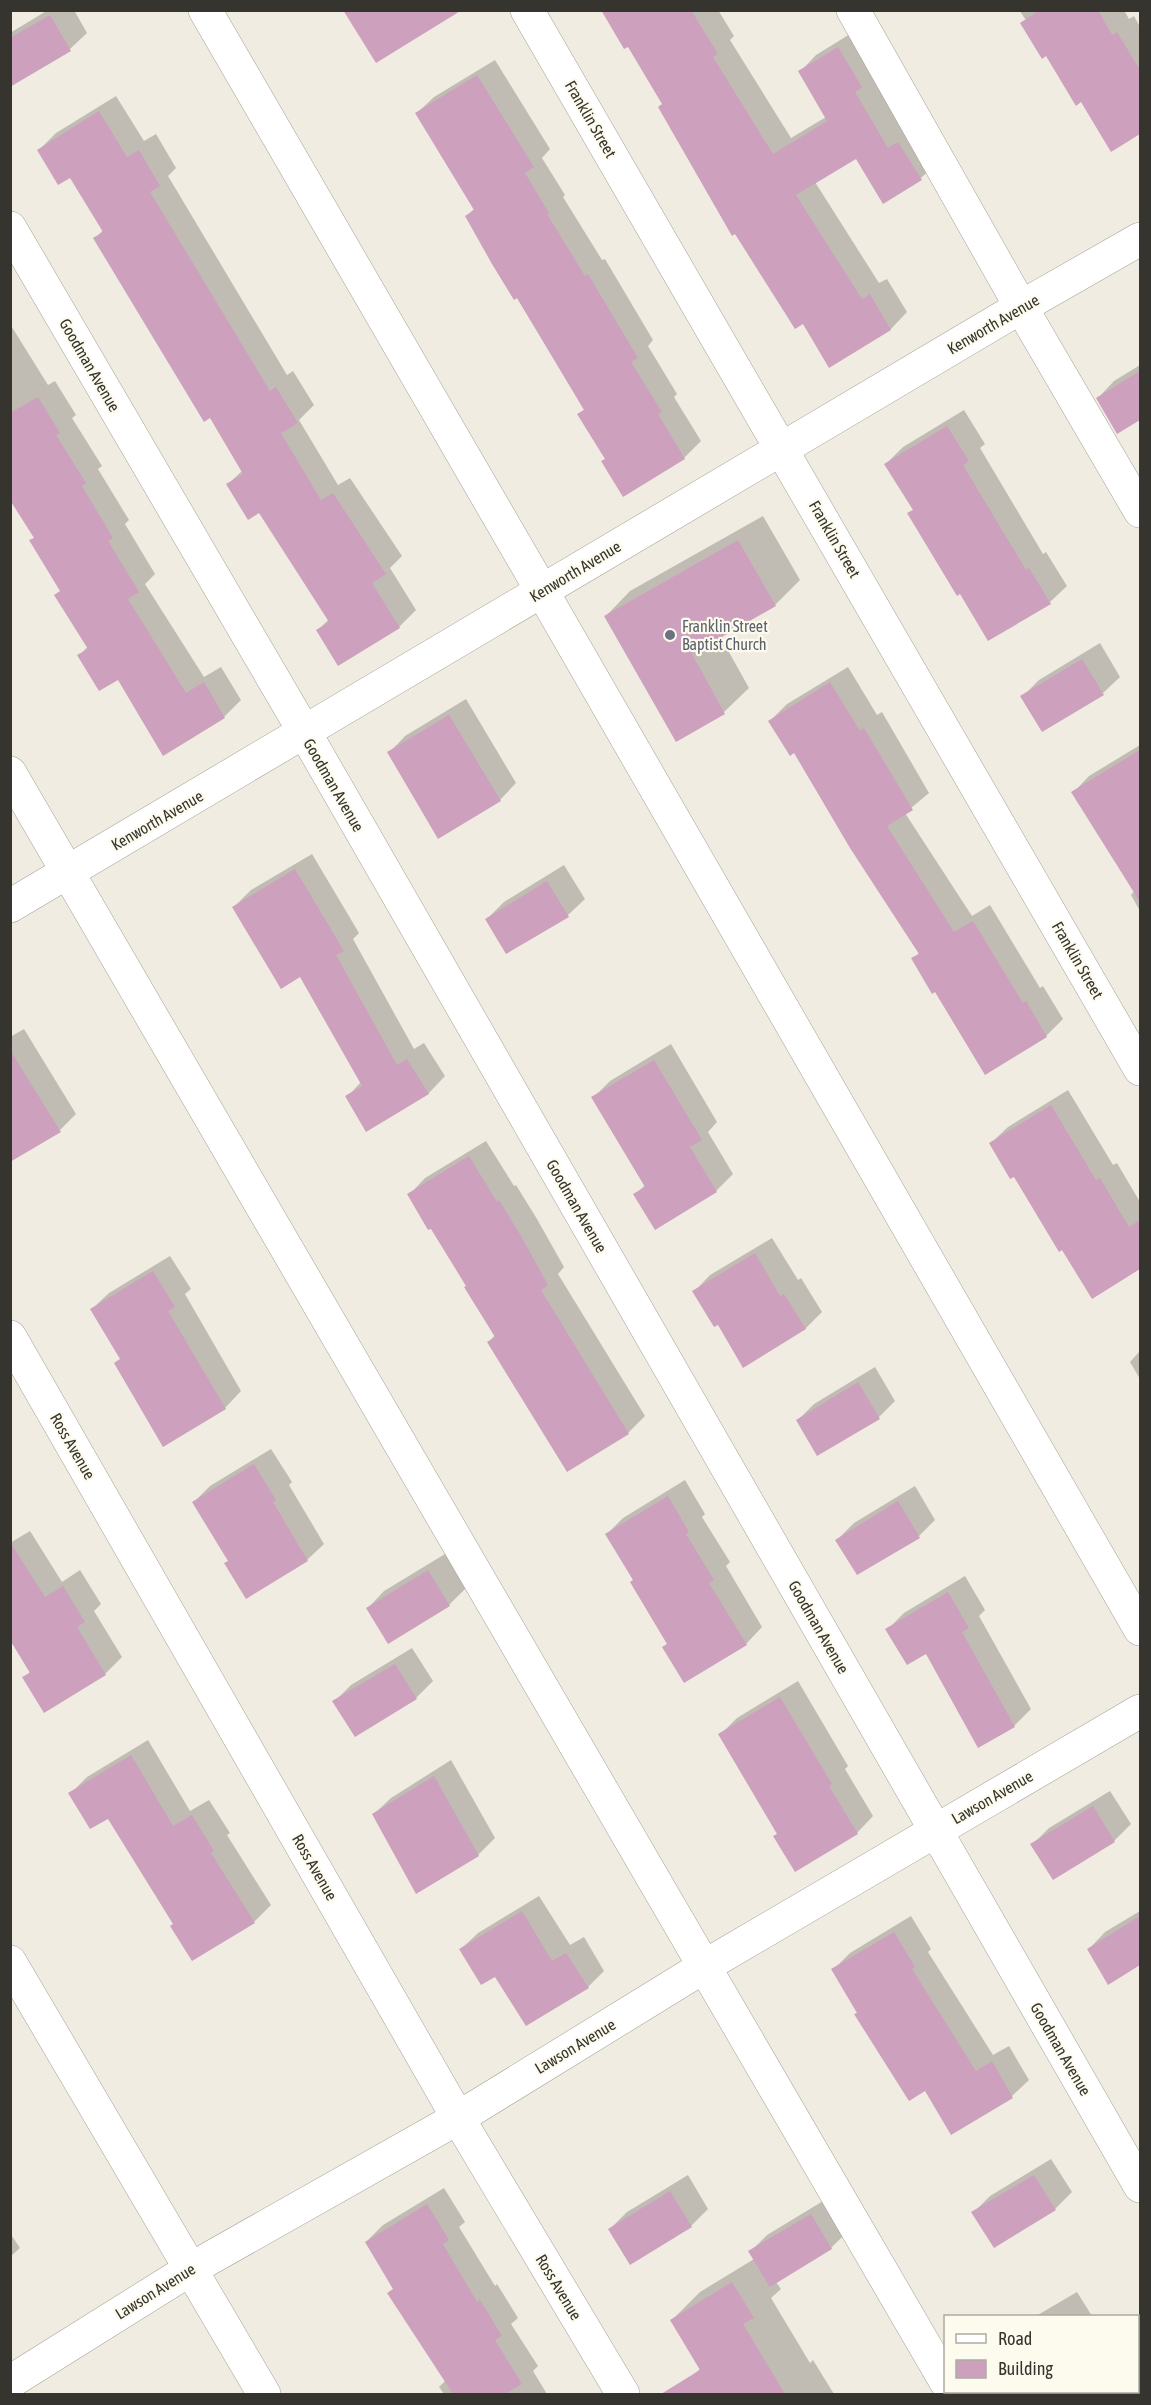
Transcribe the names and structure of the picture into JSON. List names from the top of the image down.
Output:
{
  "streets": {
    "street": [
      "Franklin Street",
      "Kenworth Avenue",
      "Goodman Avenue",
      "Ross Avenue",
      "Lawson Avenue"
    ]
  },
  "crossings": [
    ["Franklin Street", "Kenworth Avenue"],
    ["Kenworth Avenue", "Goodman Avenue"],
    ["Goodman Avenue", "Lawson Avenue"],
    ["Ross Avenue", "Lawson Avenue"]
  ],
  "places": ["Franklin Street Baptist Church"],
  "legend": ["Road", "Building"]
}
